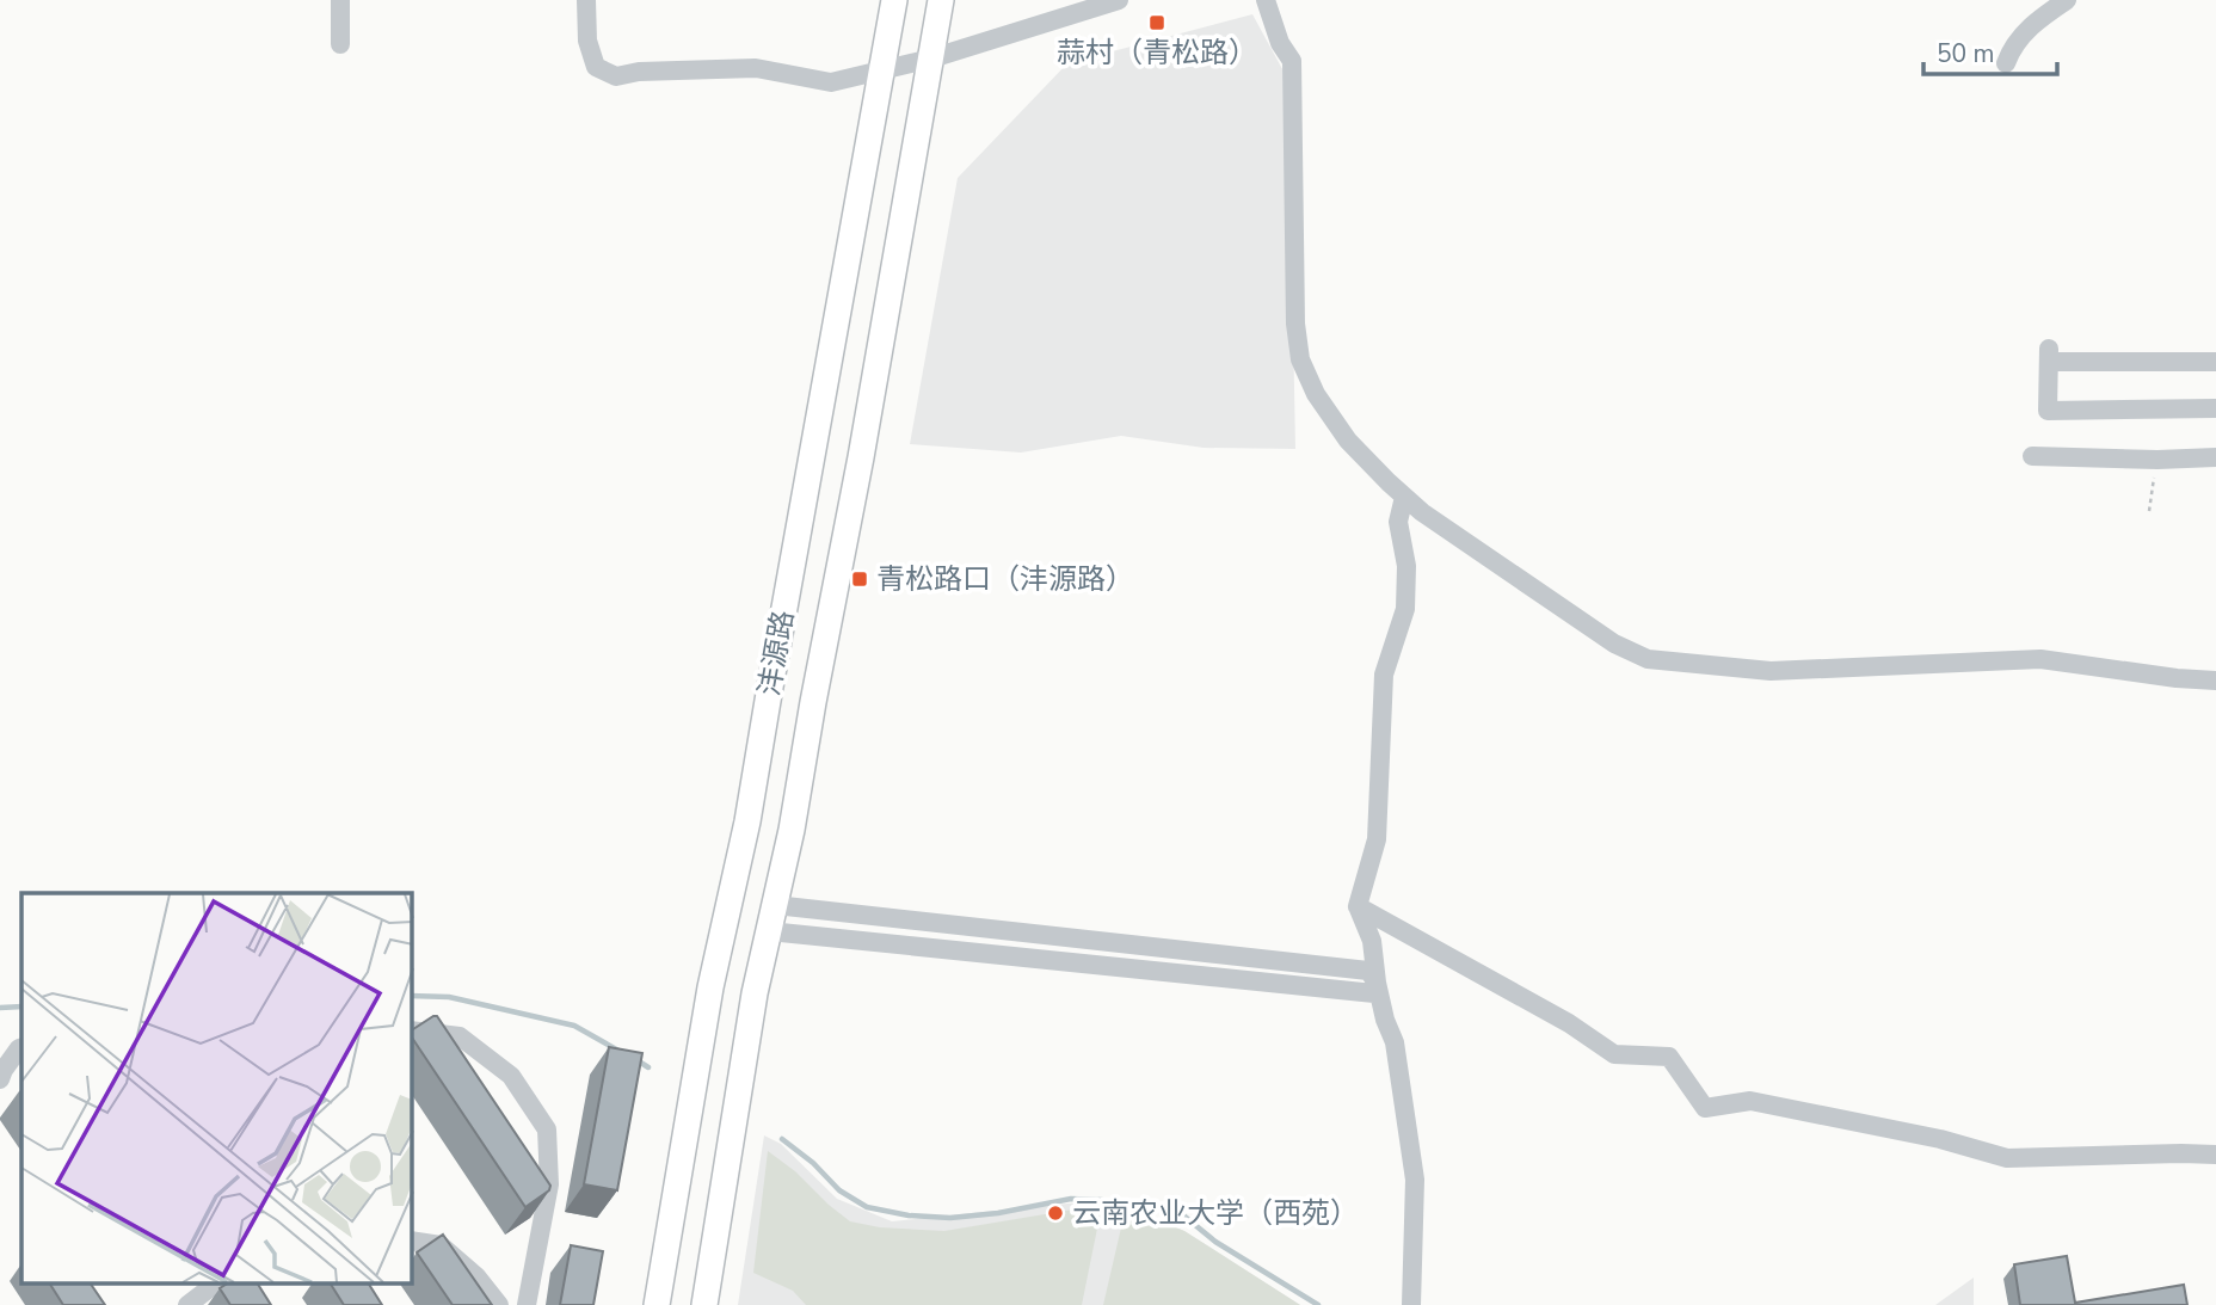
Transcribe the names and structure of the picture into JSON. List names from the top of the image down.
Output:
{
  "streets": {
    "main road": ["沣源路"]
  },
  "places": {
    "transit": ["蒜村（青松路）", "青松路口（沣源路）"],
    "other": ["云南农业大学（西苑）"]
  },
  "scale_bar": "50 m"
}
